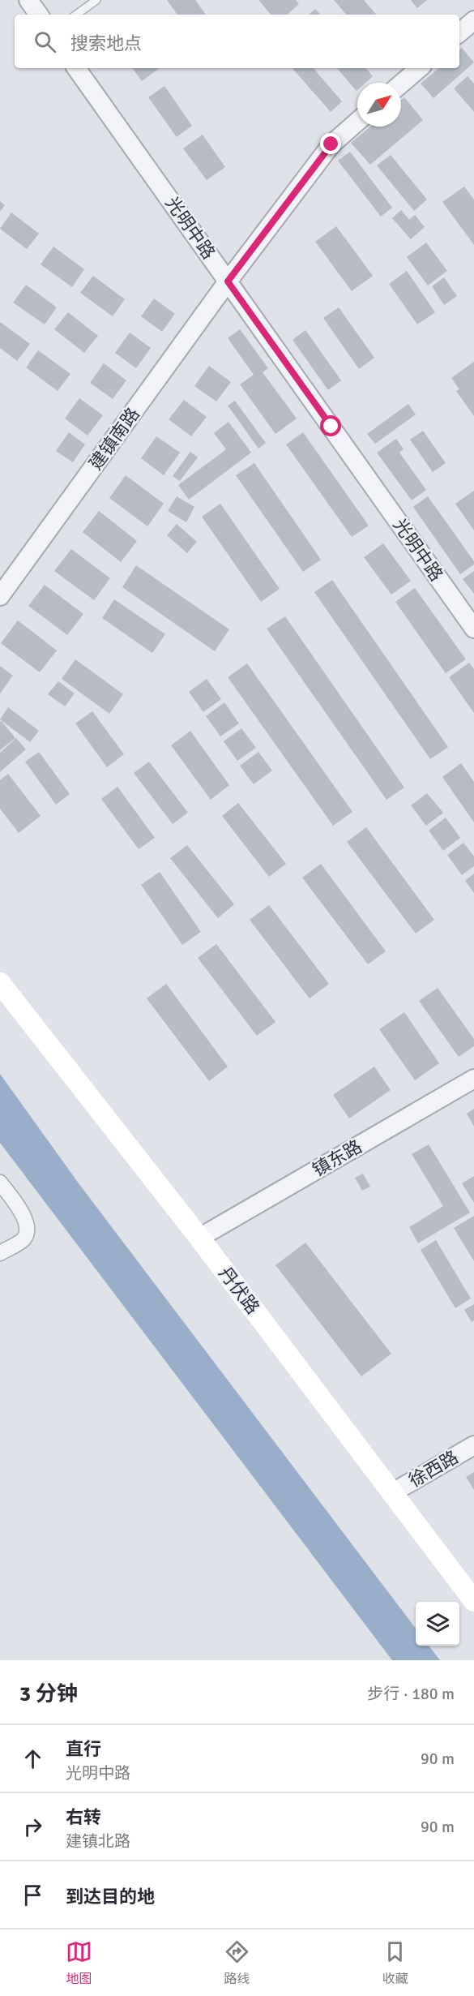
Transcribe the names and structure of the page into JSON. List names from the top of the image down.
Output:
{
  "streets": {
    "main road": ["丹伏路"],
    "street": [
      "光明中路",
      "建镇南路",
      "镇东路",
      "徐西路"
    ]
  },
  "crossings": [
    ["光明中路", "建镇南路"],
    ["镇东路", "丹伏路"],
    ["丹伏路", "徐西路"]
  ],
  "north": "top right",
  "page": {
    "search": "搜索地点",
    "heading": ["3 分钟", "步行 · 180 m"],
    "list": [
      ["直行", "光明中路", "90 m"],
      ["右转", "建镇北路", "90 m"],
      "到达目的地"
    ],
    "nav": ["地图", "路线", "收藏"]
  }
}
